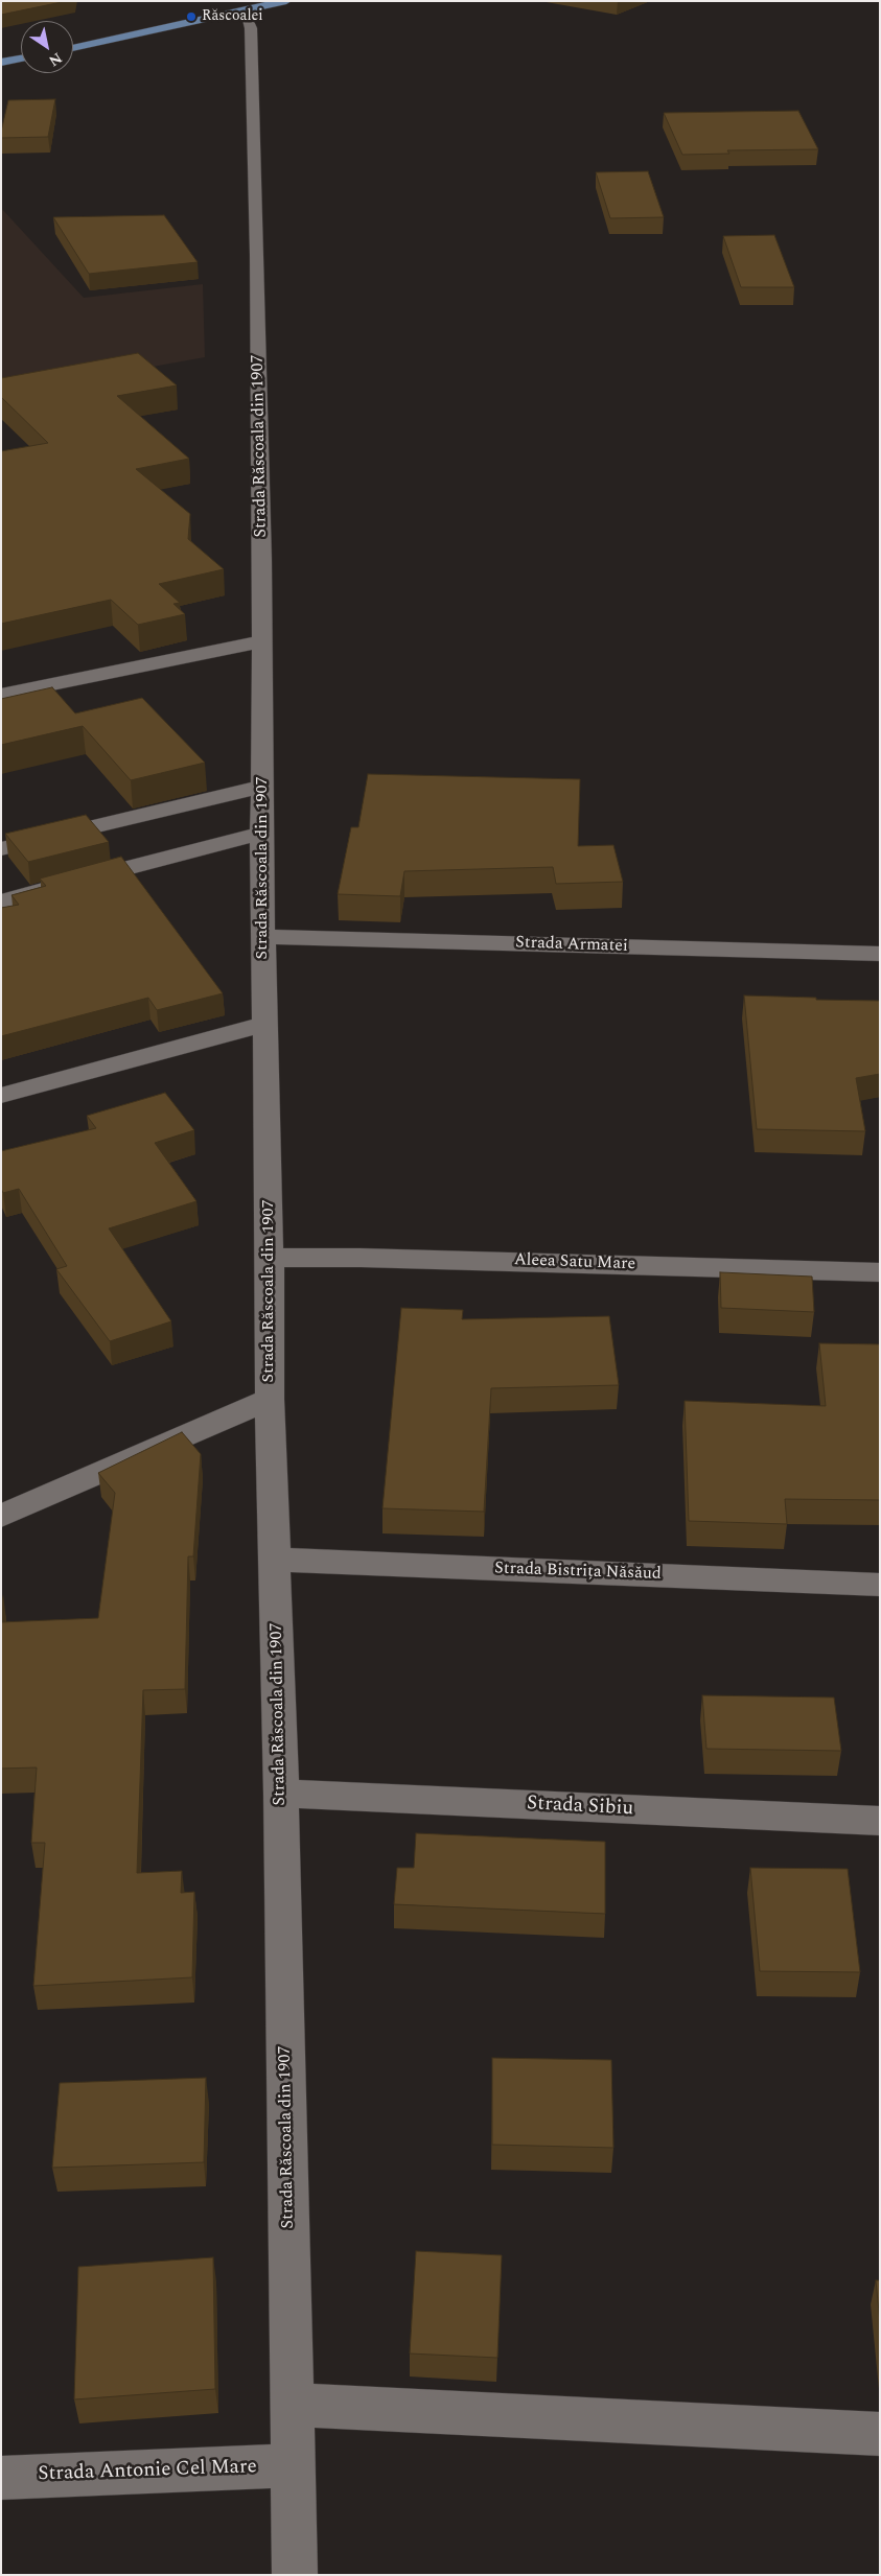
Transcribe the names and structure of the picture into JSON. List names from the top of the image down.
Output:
{
  "streets": {
    "street": [
      "Strada Răscoala din 1907",
      "Strada Armatei",
      "Aleea Satu Mare",
      "Strada Bistrița Năsăud",
      "Strada Sibiu",
      "Strada Antonie Cel Mare"
    ]
  },
  "crossings": [
    ["Strada Răscoala din 1907", "Strada Armatei"],
    ["Strada Răscoala din 1907", "Aleea Satu Mare"],
    ["Strada Răscoala din 1907", "Strada Bistrița Năsăud"],
    ["Strada Răscoala din 1907", "Strada Sibiu"],
    ["Strada Răscoala din 1907", "Strada Antonie Cel Mare"]
  ],
  "places": ["Răscoalei"],
  "north": "bottom right"
}
